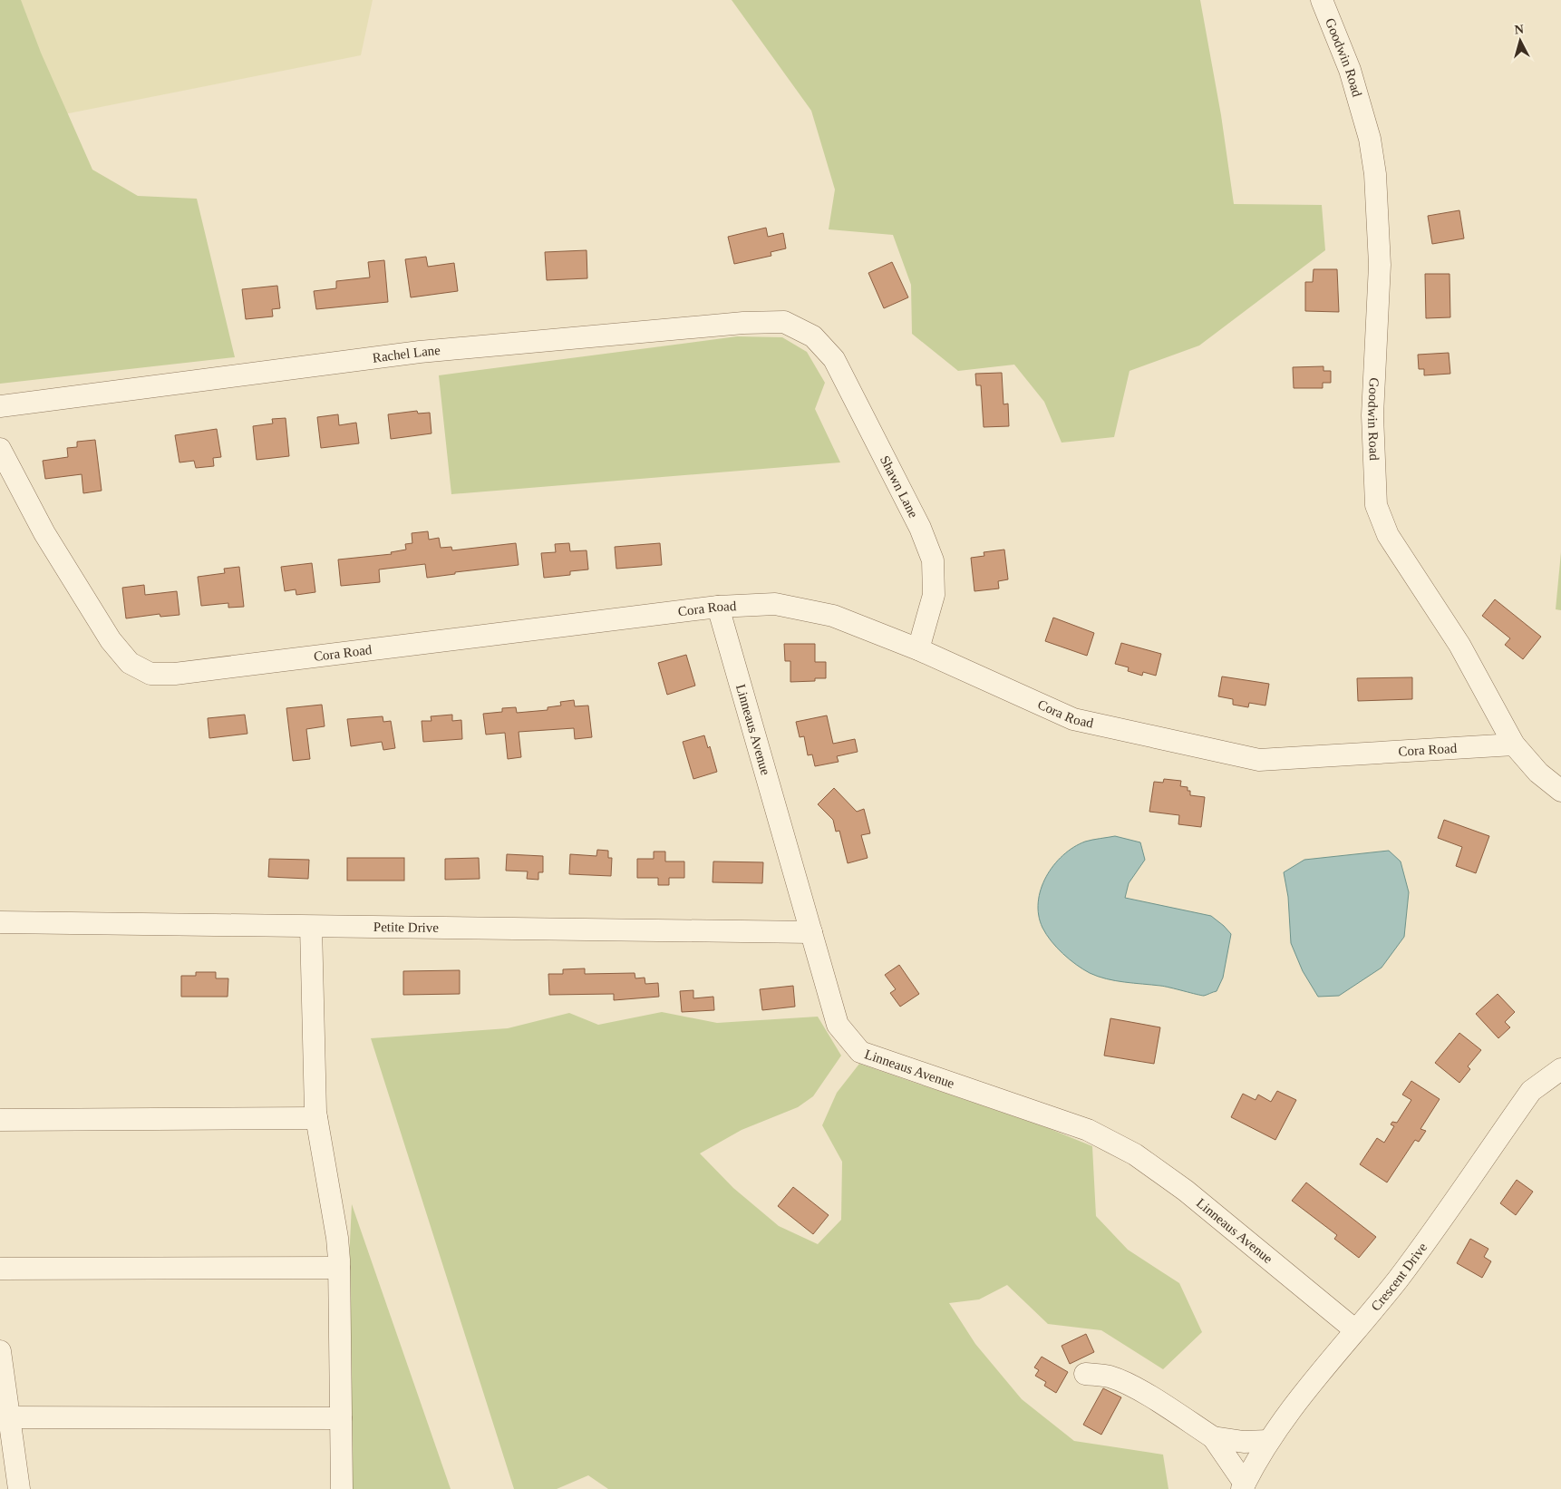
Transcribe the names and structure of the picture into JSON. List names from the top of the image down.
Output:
{
  "streets": {
    "street": [
      "Goodwin Road",
      "Rachel Lane",
      "Shawn Lane",
      "Cora Road",
      "Linneaus Avenue",
      "Petite Drive",
      "Crescent Drive"
    ]
  },
  "crossings": [
    ["Goodwin Road", "Cora Road"],
    ["Rachel Lane", "Shawn Lane"],
    ["Shawn Lane", "Cora Road"],
    ["Cora Road", "Linneaus Avenue"],
    ["Linneaus Avenue", "Petite Drive"],
    ["Linneaus Avenue", "Crescent Drive"]
  ],
  "north": "top"
}
